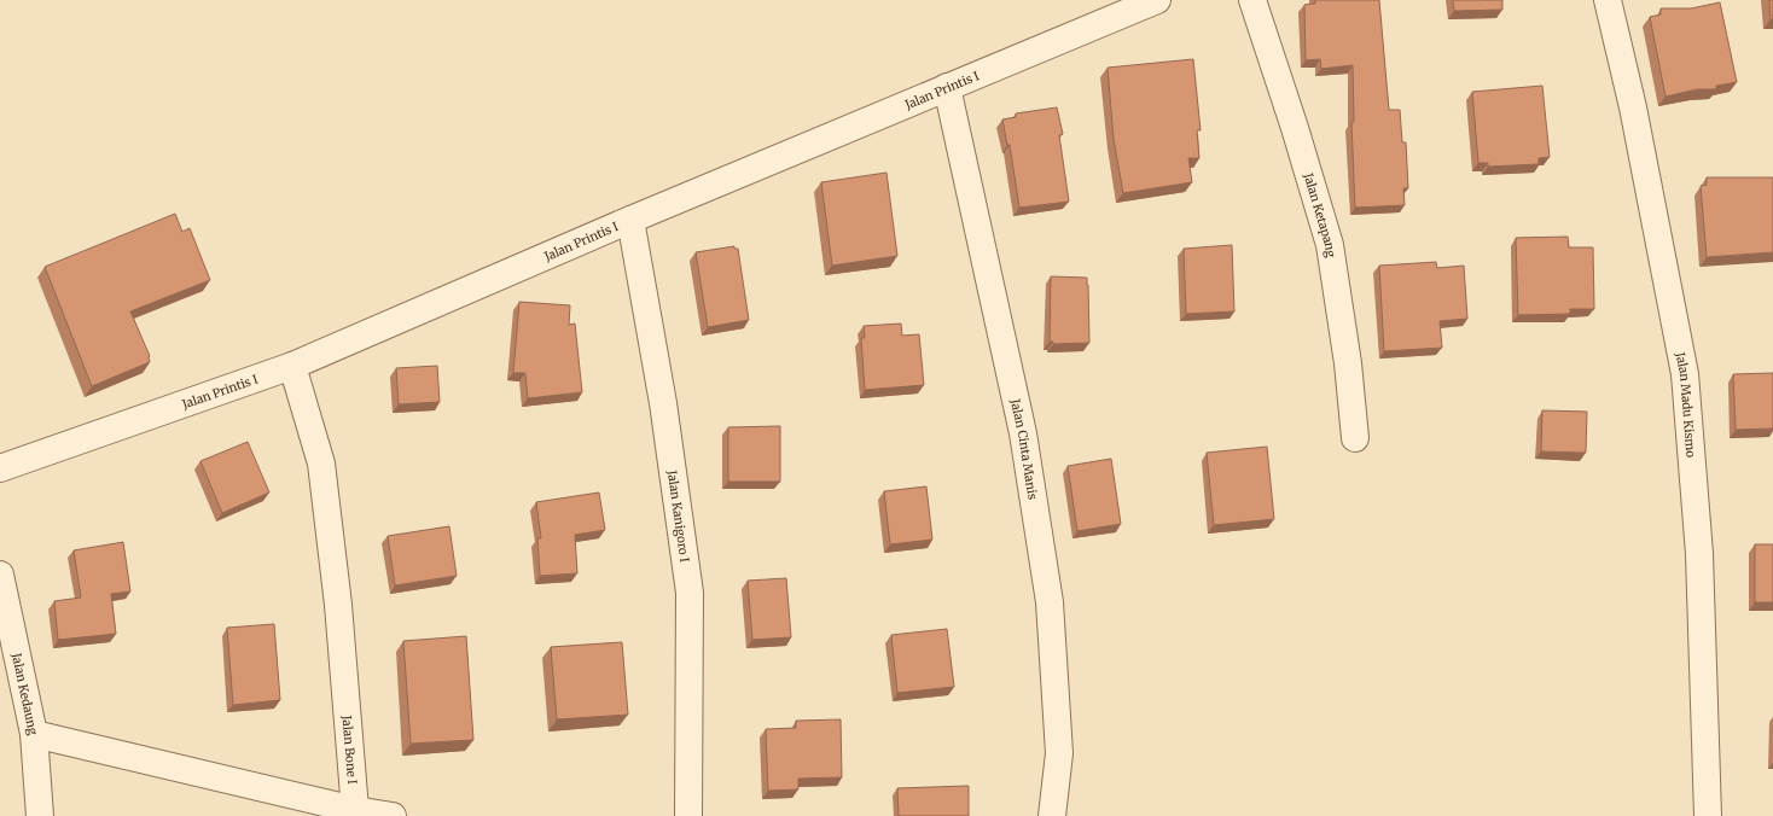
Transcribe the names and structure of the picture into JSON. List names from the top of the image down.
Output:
{
  "streets": {
    "street": [
      "Jalan Printis I",
      "Jalan Ketapang",
      "Jalan Madu Kismo",
      "Jalan Cinta Manis",
      "Jalan Kanigoro I",
      "Jalan Kedaung",
      "Jalan Bone I"
    ]
  },
  "crossings": [
    ["Jalan Printis I", "Jalan Cinta Manis"],
    ["Jalan Printis I", "Jalan Kanigoro I"],
    ["Jalan Printis I", "Jalan Bone I"]
  ]
}
